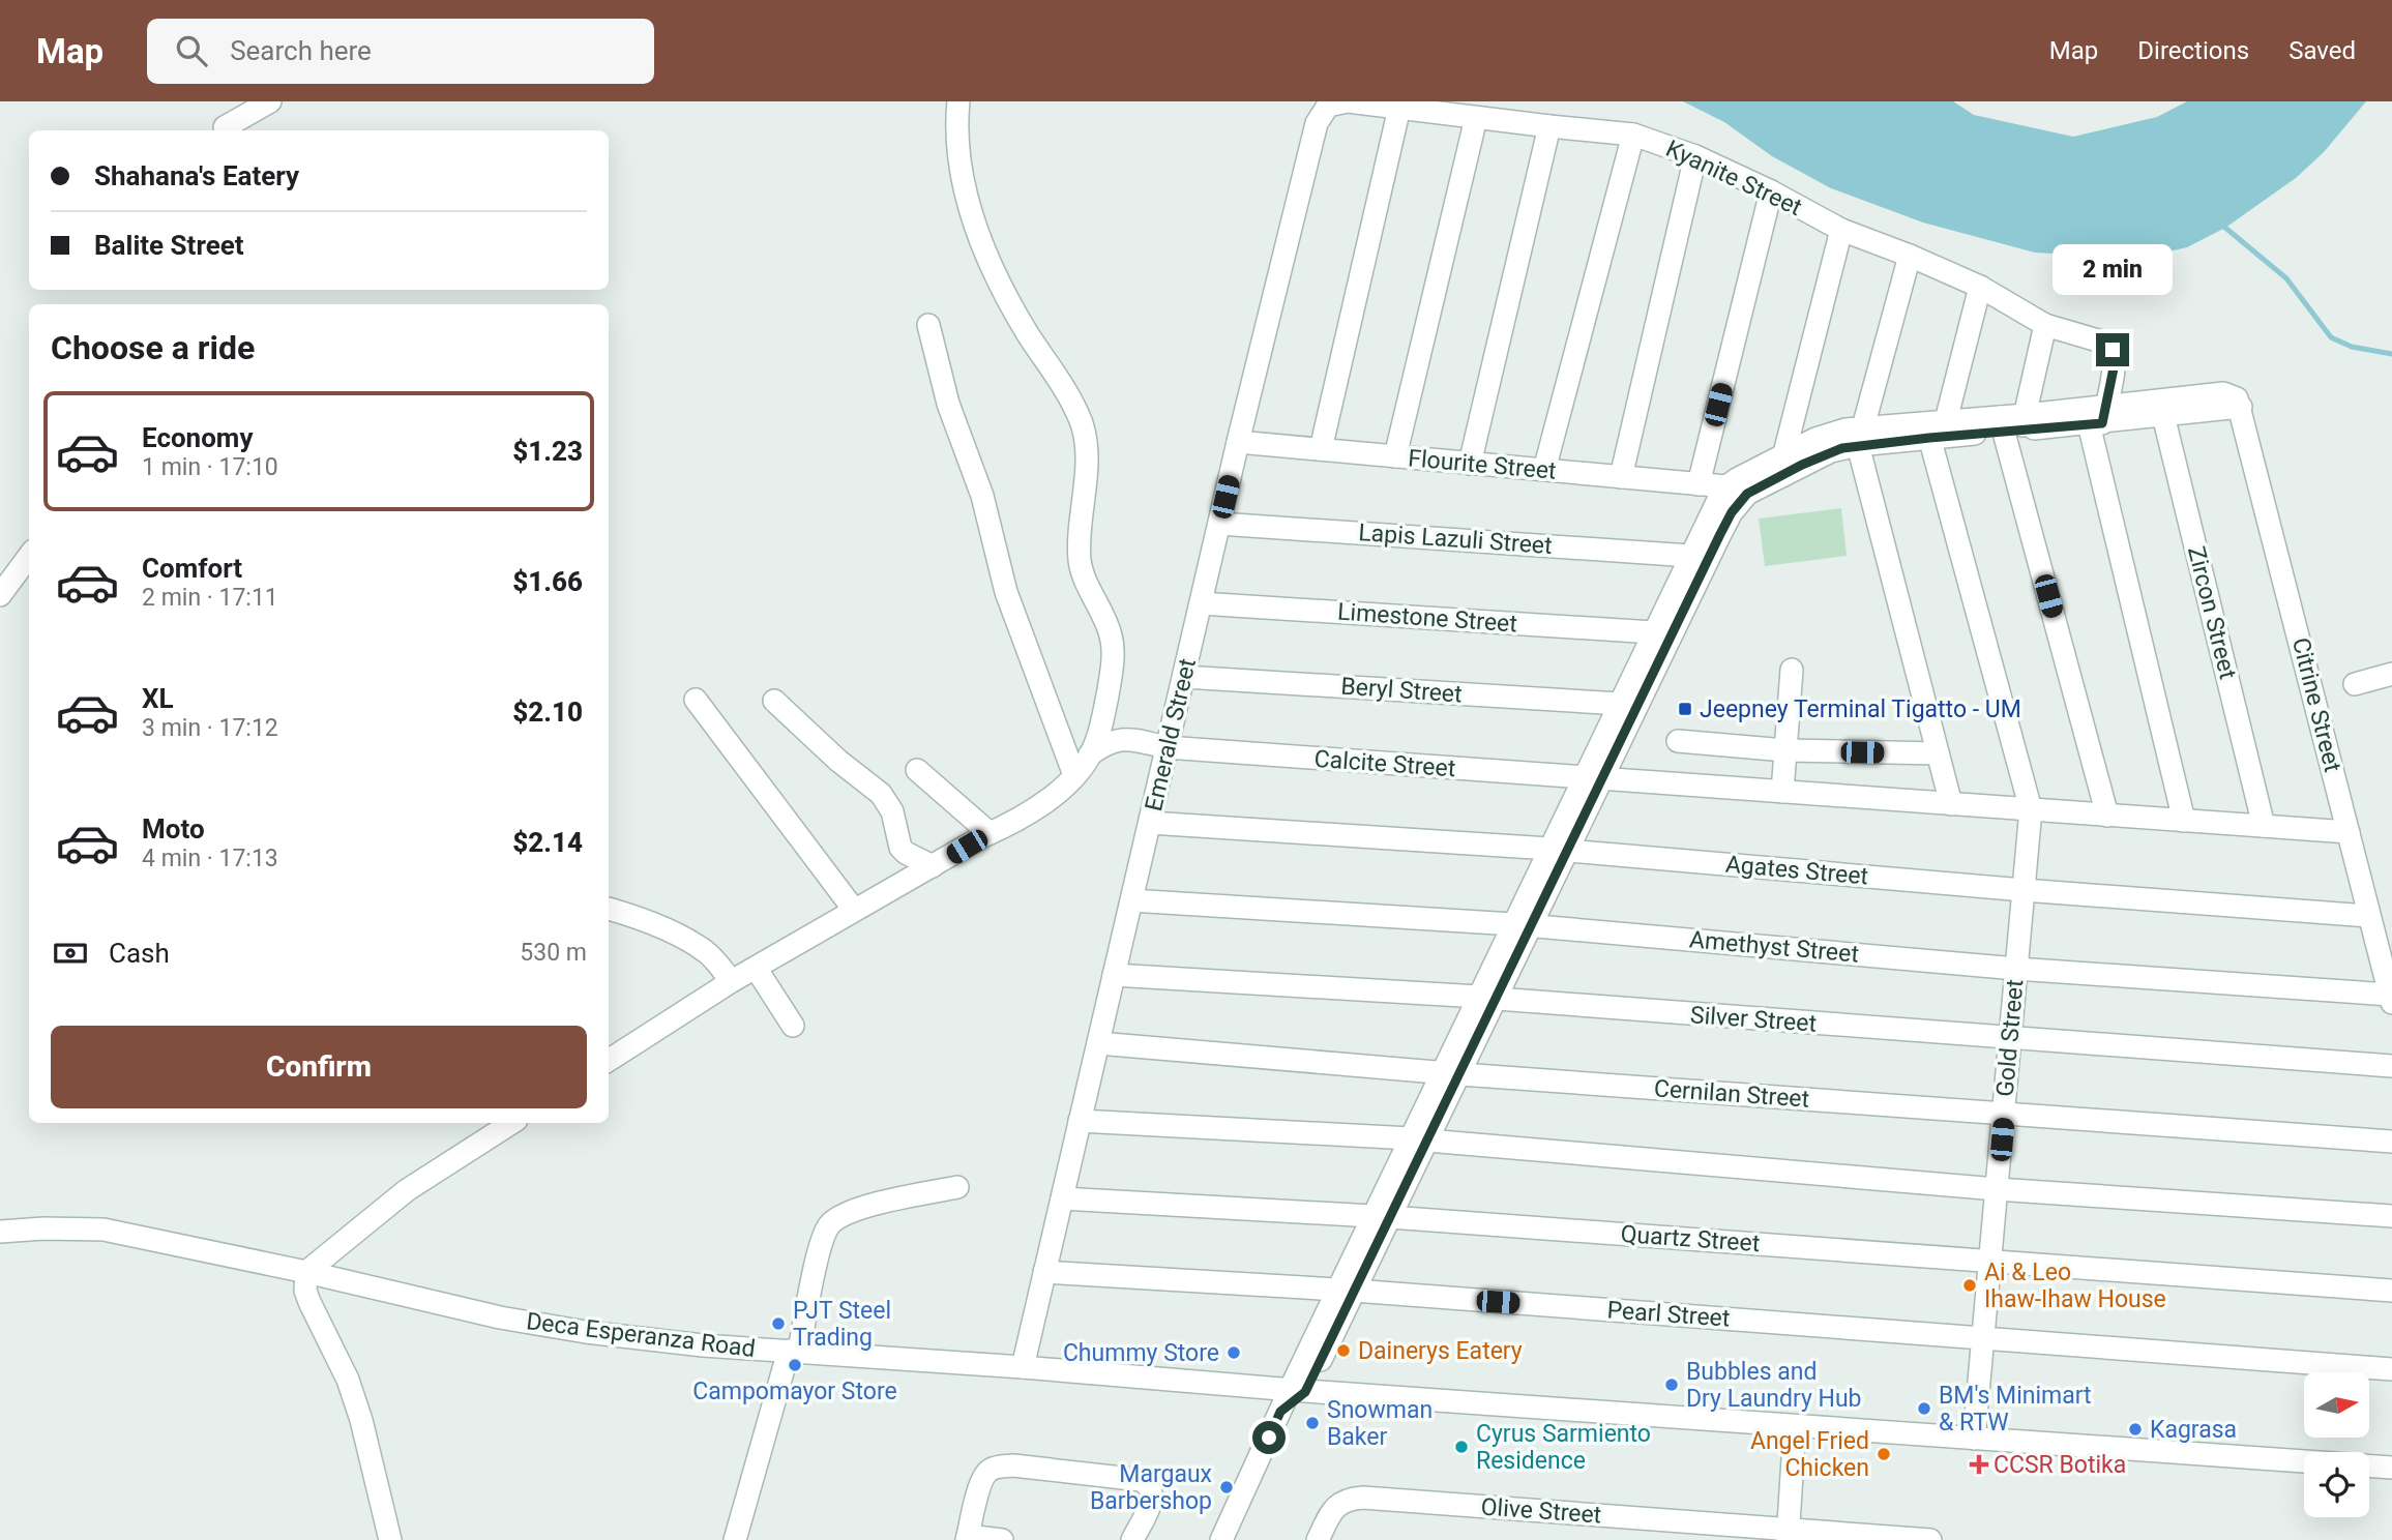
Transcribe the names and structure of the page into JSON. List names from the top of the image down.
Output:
{
  "streets": {
    "street": [
      "Kyanite Street",
      "Flourite Street",
      "Lapis Lazuli Street",
      "Zircon Street",
      "Limestone Street",
      "Beryl Street",
      "Citrine Street",
      "Emerald Street",
      "Calcite Street",
      "Agates Street",
      "Amethyst Street",
      "Silver Street",
      "Gold Street",
      "Cernilan Street",
      "Quartz Street",
      "Pearl Street",
      "Deca Esperanza Road",
      "Olive Street"
    ]
  },
  "crossings": [
    ["Kyanite Street", "Emerald Street"],
    ["Flourite Street", "Emerald Street"],
    ["Lapis Lazuli Street", "Emerald Street"],
    ["Zircon Street", "Citrine Street"],
    ["Zircon Street", "Calcite Street"],
    ["Limestone Street", "Emerald Street"],
    ["Beryl Street", "Emerald Street"],
    ["Citrine Street", "Calcite Street"],
    ["Citrine Street", "Agates Street"],
    ["Citrine Street", "Amethyst Street"],
    ["Emerald Street", "Calcite Street"],
    ["Emerald Street", "Agates Street"],
    ["Emerald Street", "Amethyst Street"],
    ["Emerald Street", "Silver Street"],
    ["Emerald Street", "Cernilan Street"],
    ["Emerald Street", "Quartz Street"],
    ["Emerald Street", "Pearl Street"],
    ["Emerald Street", "Deca Esperanza Road"],
    ["Calcite Street", "Gold Street"],
    ["Agates Street", "Gold Street"],
    ["Amethyst Street", "Gold Street"],
    ["Silver Street", "Gold Street"],
    ["Gold Street", "Cernilan Street"],
    ["Gold Street", "Quartz Street"],
    ["Gold Street", "Pearl Street"],
    ["Gold Street", "Deca Esperanza Road"]
  ],
  "places": {
    "transit": ["Jeepney Terminal Tigatto - UM"],
    "other": [
      "Ai & Leo Ihaw-Ihaw House",
      "PJT Steel Trading",
      "Dainerys Eatery",
      "Chummy Store",
      "Campomayor Store",
      "Bubbles and Dry Laundry Hub",
      "BM's Minimart & RTW",
      "Snowman Baker",
      "Kagrasa",
      "Cyrus Sarmiento Residence",
      "Angel Fried Chicken",
      "Margaux Barbershop"
    ],
    "health": ["CCSR Botika"]
  },
  "north": "right",
  "page": {
    "header": "Map",
    "search": "Search here",
    "nav": ["Map", "Directions", "Saved"],
    "banner": ["Shahana's Eatery", "Balite Street"],
    "bubble": "2 min",
    "heading": "Choose a ride",
    "list": [
      {
        "name": "Economy",
        "note": "1 min · 17:10",
        "value": "$1.23"
      },
      {
        "name": "Comfort",
        "note": "2 min · 17:11",
        "value": "$1.66"
      },
      {
        "name": "XL",
        "note": "3 min · 17:12",
        "value": "$2.10"
      },
      {
        "name": "Moto",
        "note": "4 min · 17:13",
        "value": "$2.14"
      }
    ],
    "pay": ["Cash", "530 m"],
    "buttons": "Confirm"
  }
}
